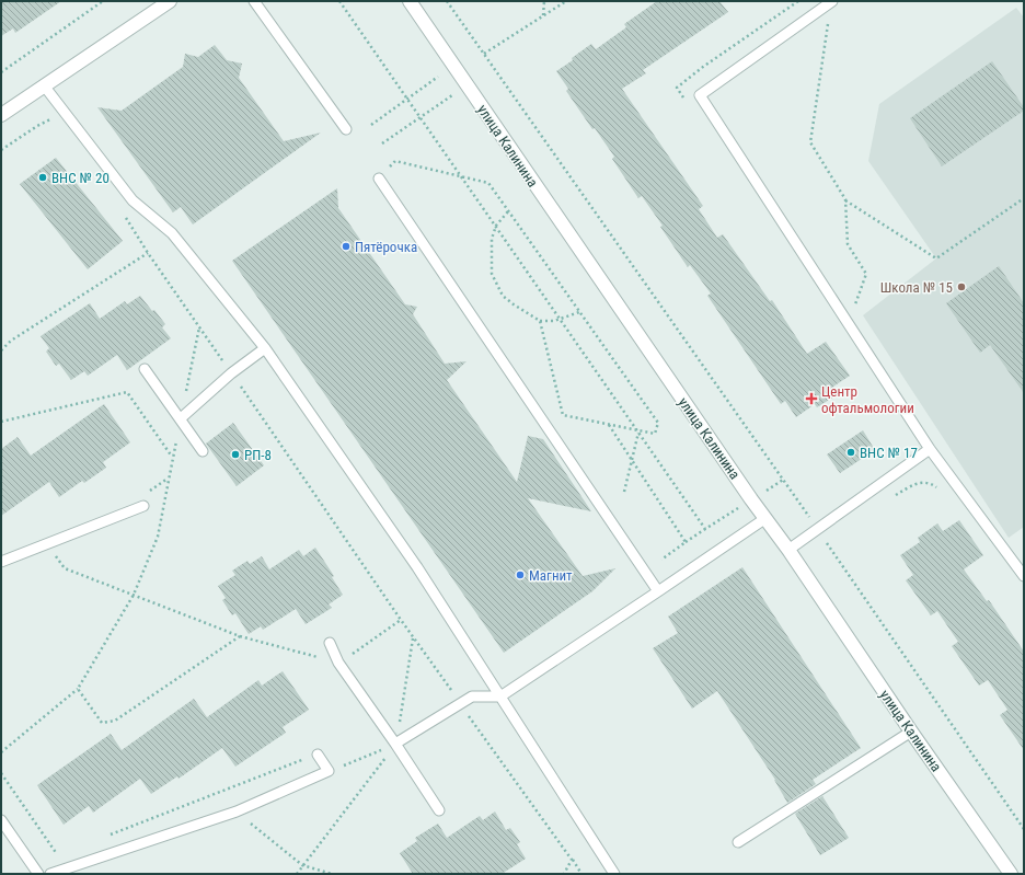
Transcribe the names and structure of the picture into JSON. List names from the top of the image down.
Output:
{
  "streets": {
    "street": ["улица Калинина"]
  },
  "places": {
    "other": [
      "ВНС № 20",
      "Пятёрочка",
      "Школа № 15",
      "ВНС № 17",
      "РП-8",
      "Магнит"
    ],
    "health": ["Центр офтальмологии"]
  }
}
